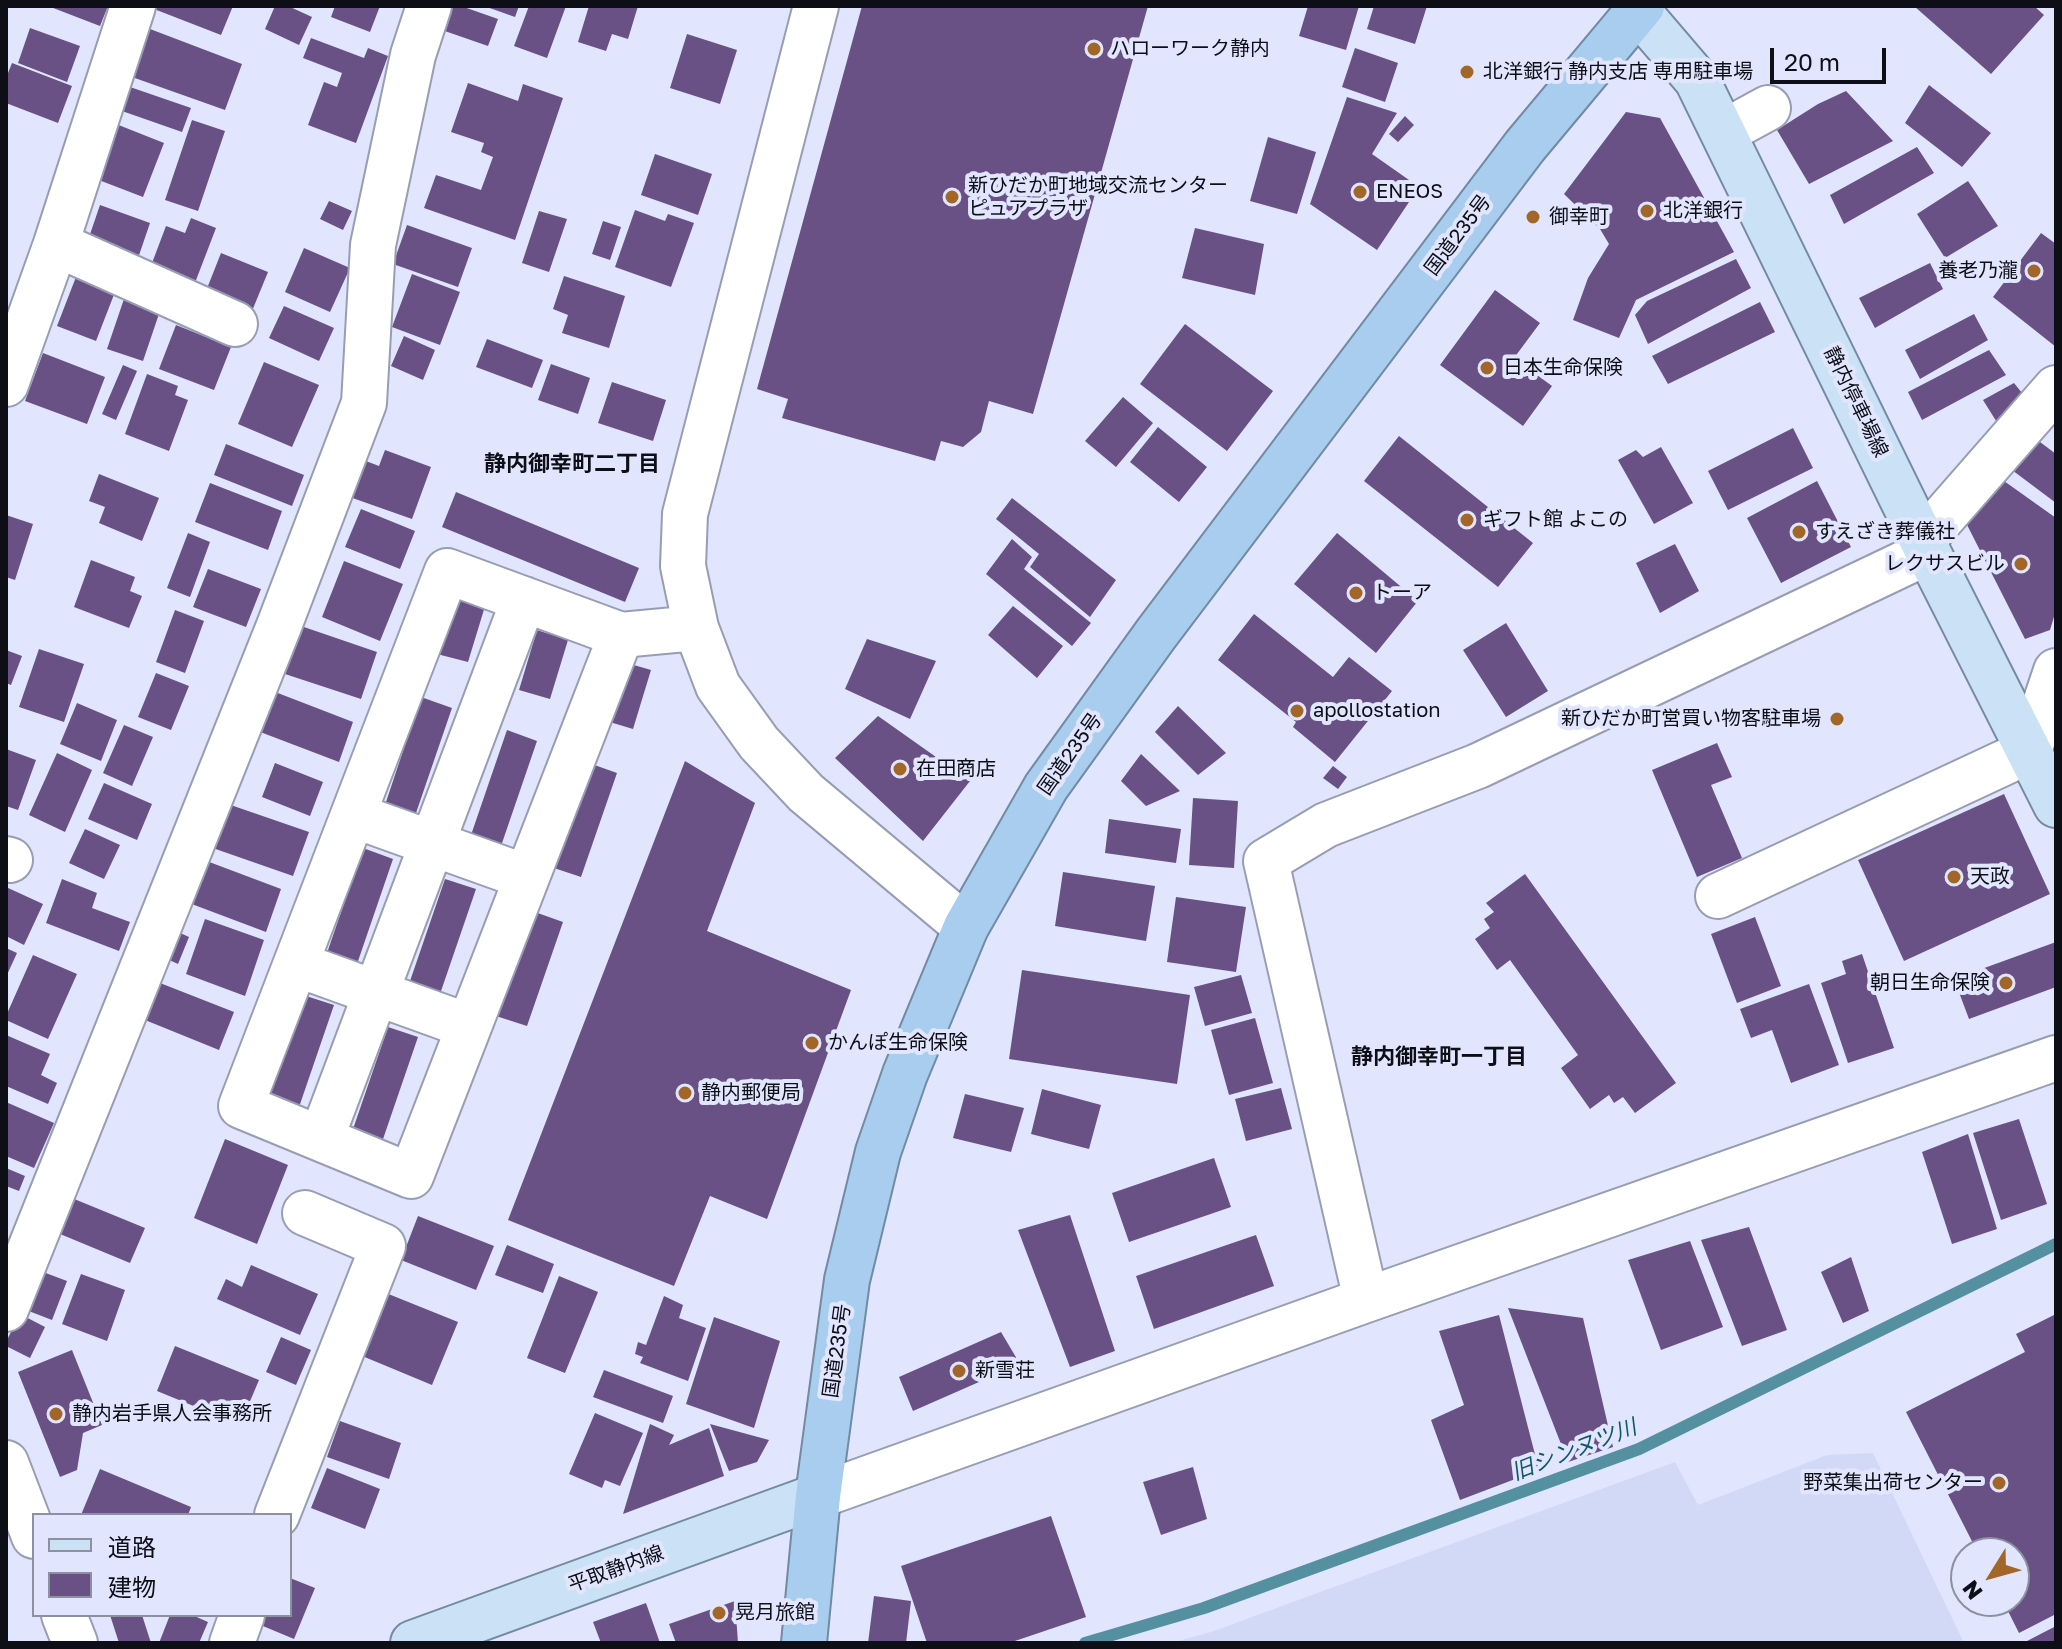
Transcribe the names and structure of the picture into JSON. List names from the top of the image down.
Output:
{
  "streets": {
    "highway": ["国道235号"],
    "main road": ["静内停車場線", "平取静内線"]
  },
  "crossings": [
    ["国道235号", "静内停車場線"],
    ["国道235号", "平取静内線"]
  ],
  "districts": ["静内御幸町二丁目", "静内御幸町一丁目"],
  "water": ["旧シンヌツ川"],
  "places": [
    "ハローワーク静内",
    "北洋銀行 静内支店 専用駐車場",
    "ENEOS",
    "新ひだか町地域交流センター ピュアプラザ",
    "北洋銀行",
    "御幸町",
    "養老乃瀧",
    "日本生命保険",
    "ギフト館 よこの",
    "すえざき葬儀社",
    "レクサスビル",
    "トーア",
    "apollostation",
    "新ひだか町営買い物客駐車場",
    "在田商店",
    "天政",
    "朝日生命保険",
    "かんぽ生命保険",
    "静内郵便局",
    "新雪荘",
    "静内岩手県人会事務所",
    "野菜集出荷センター",
    "晃月旅館"
  ],
  "legend": ["道路", "建物"],
  "scale_bar": "20 m",
  "north": "bottom left"
}
